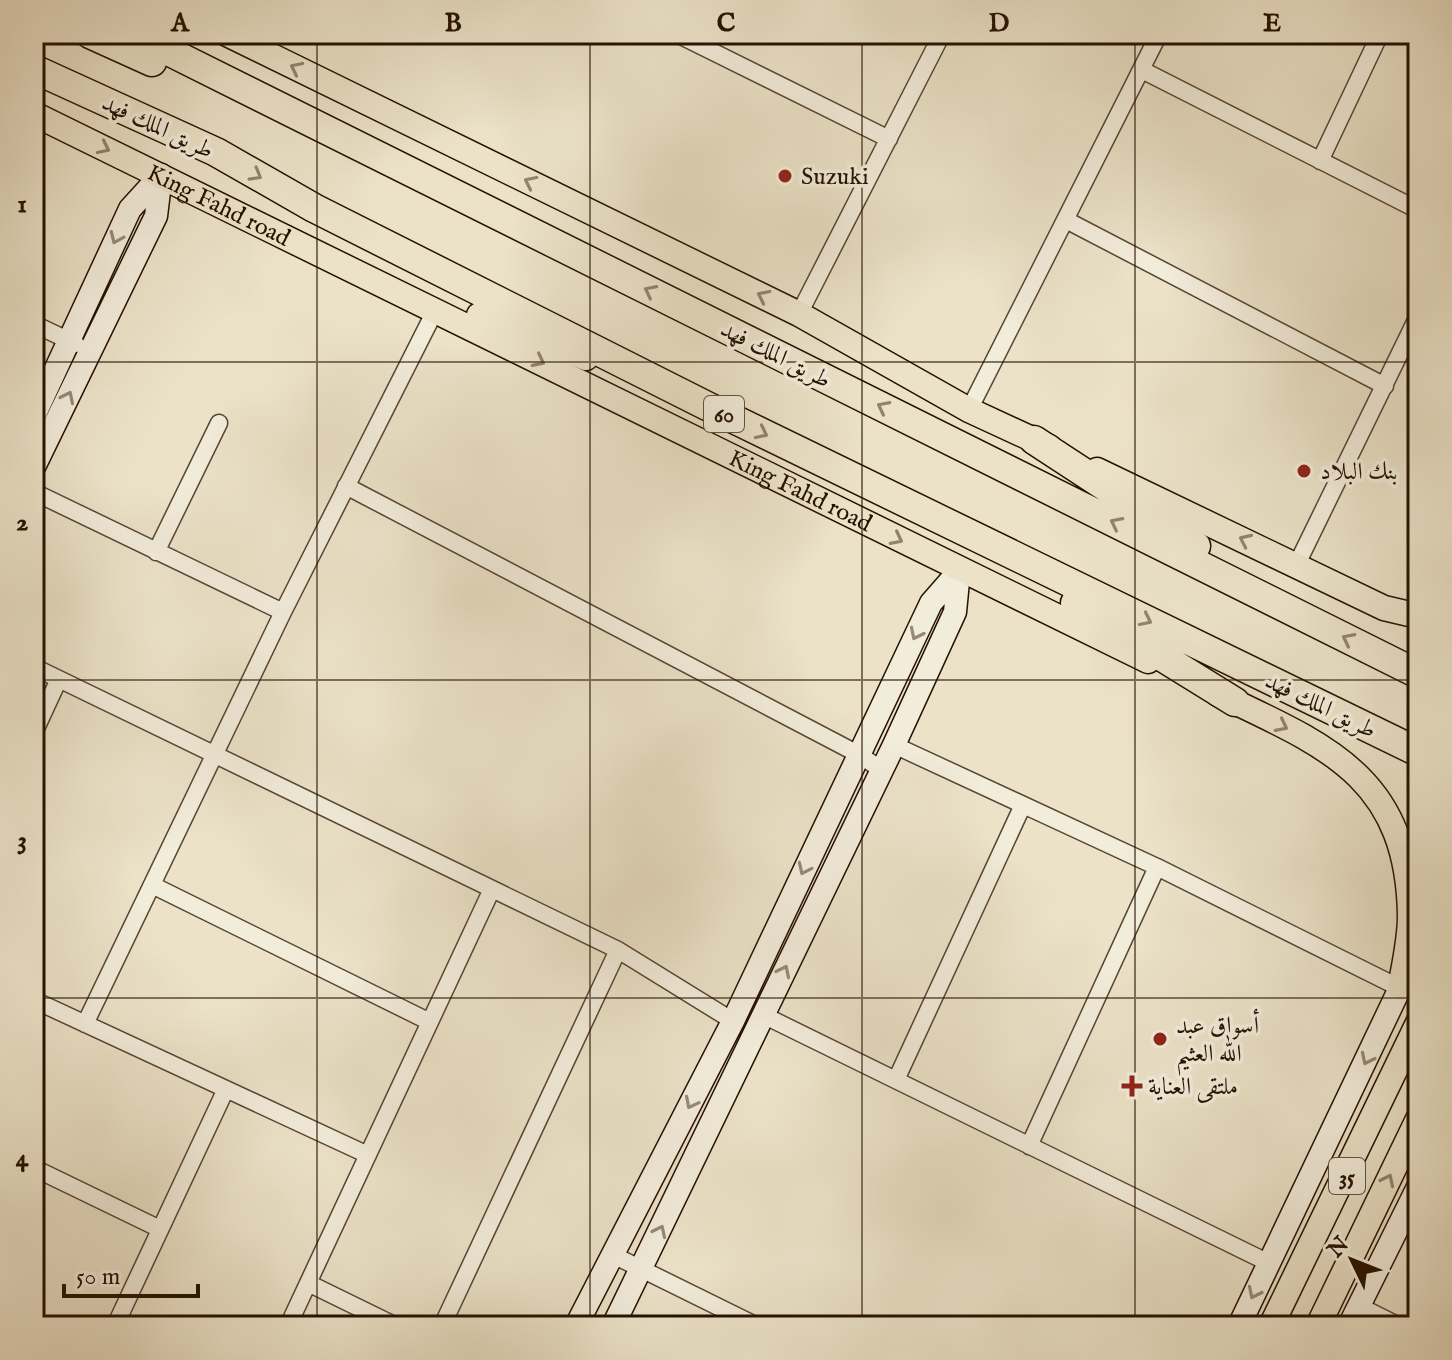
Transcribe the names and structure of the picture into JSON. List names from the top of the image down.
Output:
{
  "streets": {
    "highway": ["طريق الملك فهد", "60"],
    "main road": ["King Fahd road", "35"]
  },
  "crossings": [
    ["طريق الملك فهد", "King Fahd road"]
  ],
  "one_way": ["King Fahd road"],
  "places": {
    "other": ["Suzuki", "بنك البلاد", "أسواق عبد الله العثيم"],
    "health": ["ملتقى العناية"]
  },
  "scale_bar": "50 m",
  "north": "top left",
  "grid": {
    "columns": [
      "A",
      "B",
      "C",
      "D",
      "E"
    ],
    "rows": [
      "1",
      "2",
      "3",
      "4"
    ]
  }
}
